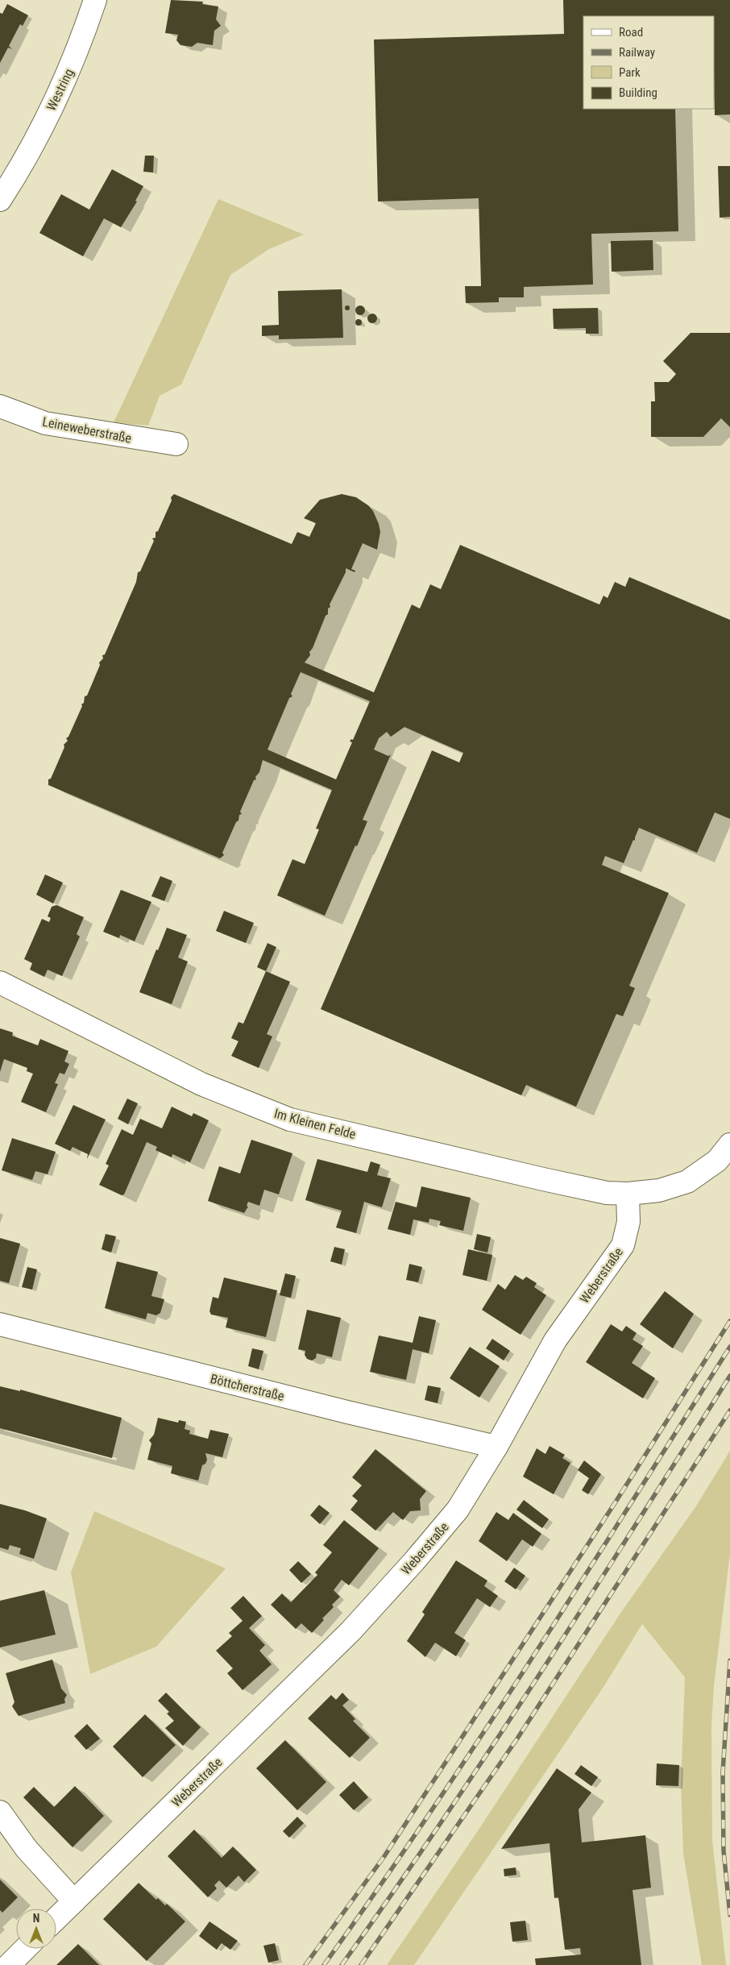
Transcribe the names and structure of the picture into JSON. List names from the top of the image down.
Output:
{
  "streets": {
    "street": [
      "Westring",
      "Leineweberstraße",
      "Im Kleinen Felde",
      "Weberstraße",
      "Böttcherstraße"
    ]
  },
  "crossings": [
    ["Im Kleinen Felde", "Weberstraße"],
    ["Weberstraße", "Böttcherstraße"]
  ],
  "legend": [
    "Road",
    "Railway",
    "Park",
    "Building"
  ],
  "north": "top"
}
